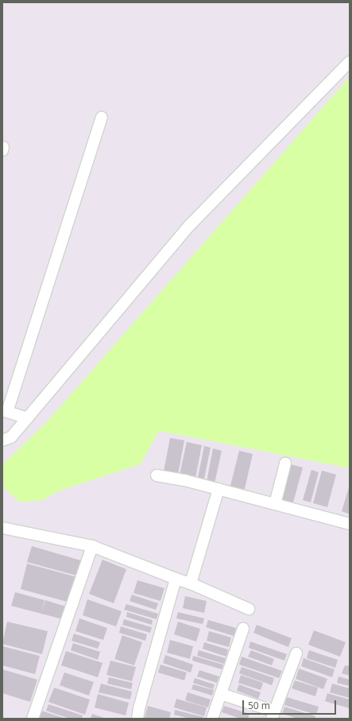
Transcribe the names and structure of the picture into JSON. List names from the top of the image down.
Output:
{
  "scale_bar": "50 m"
}
